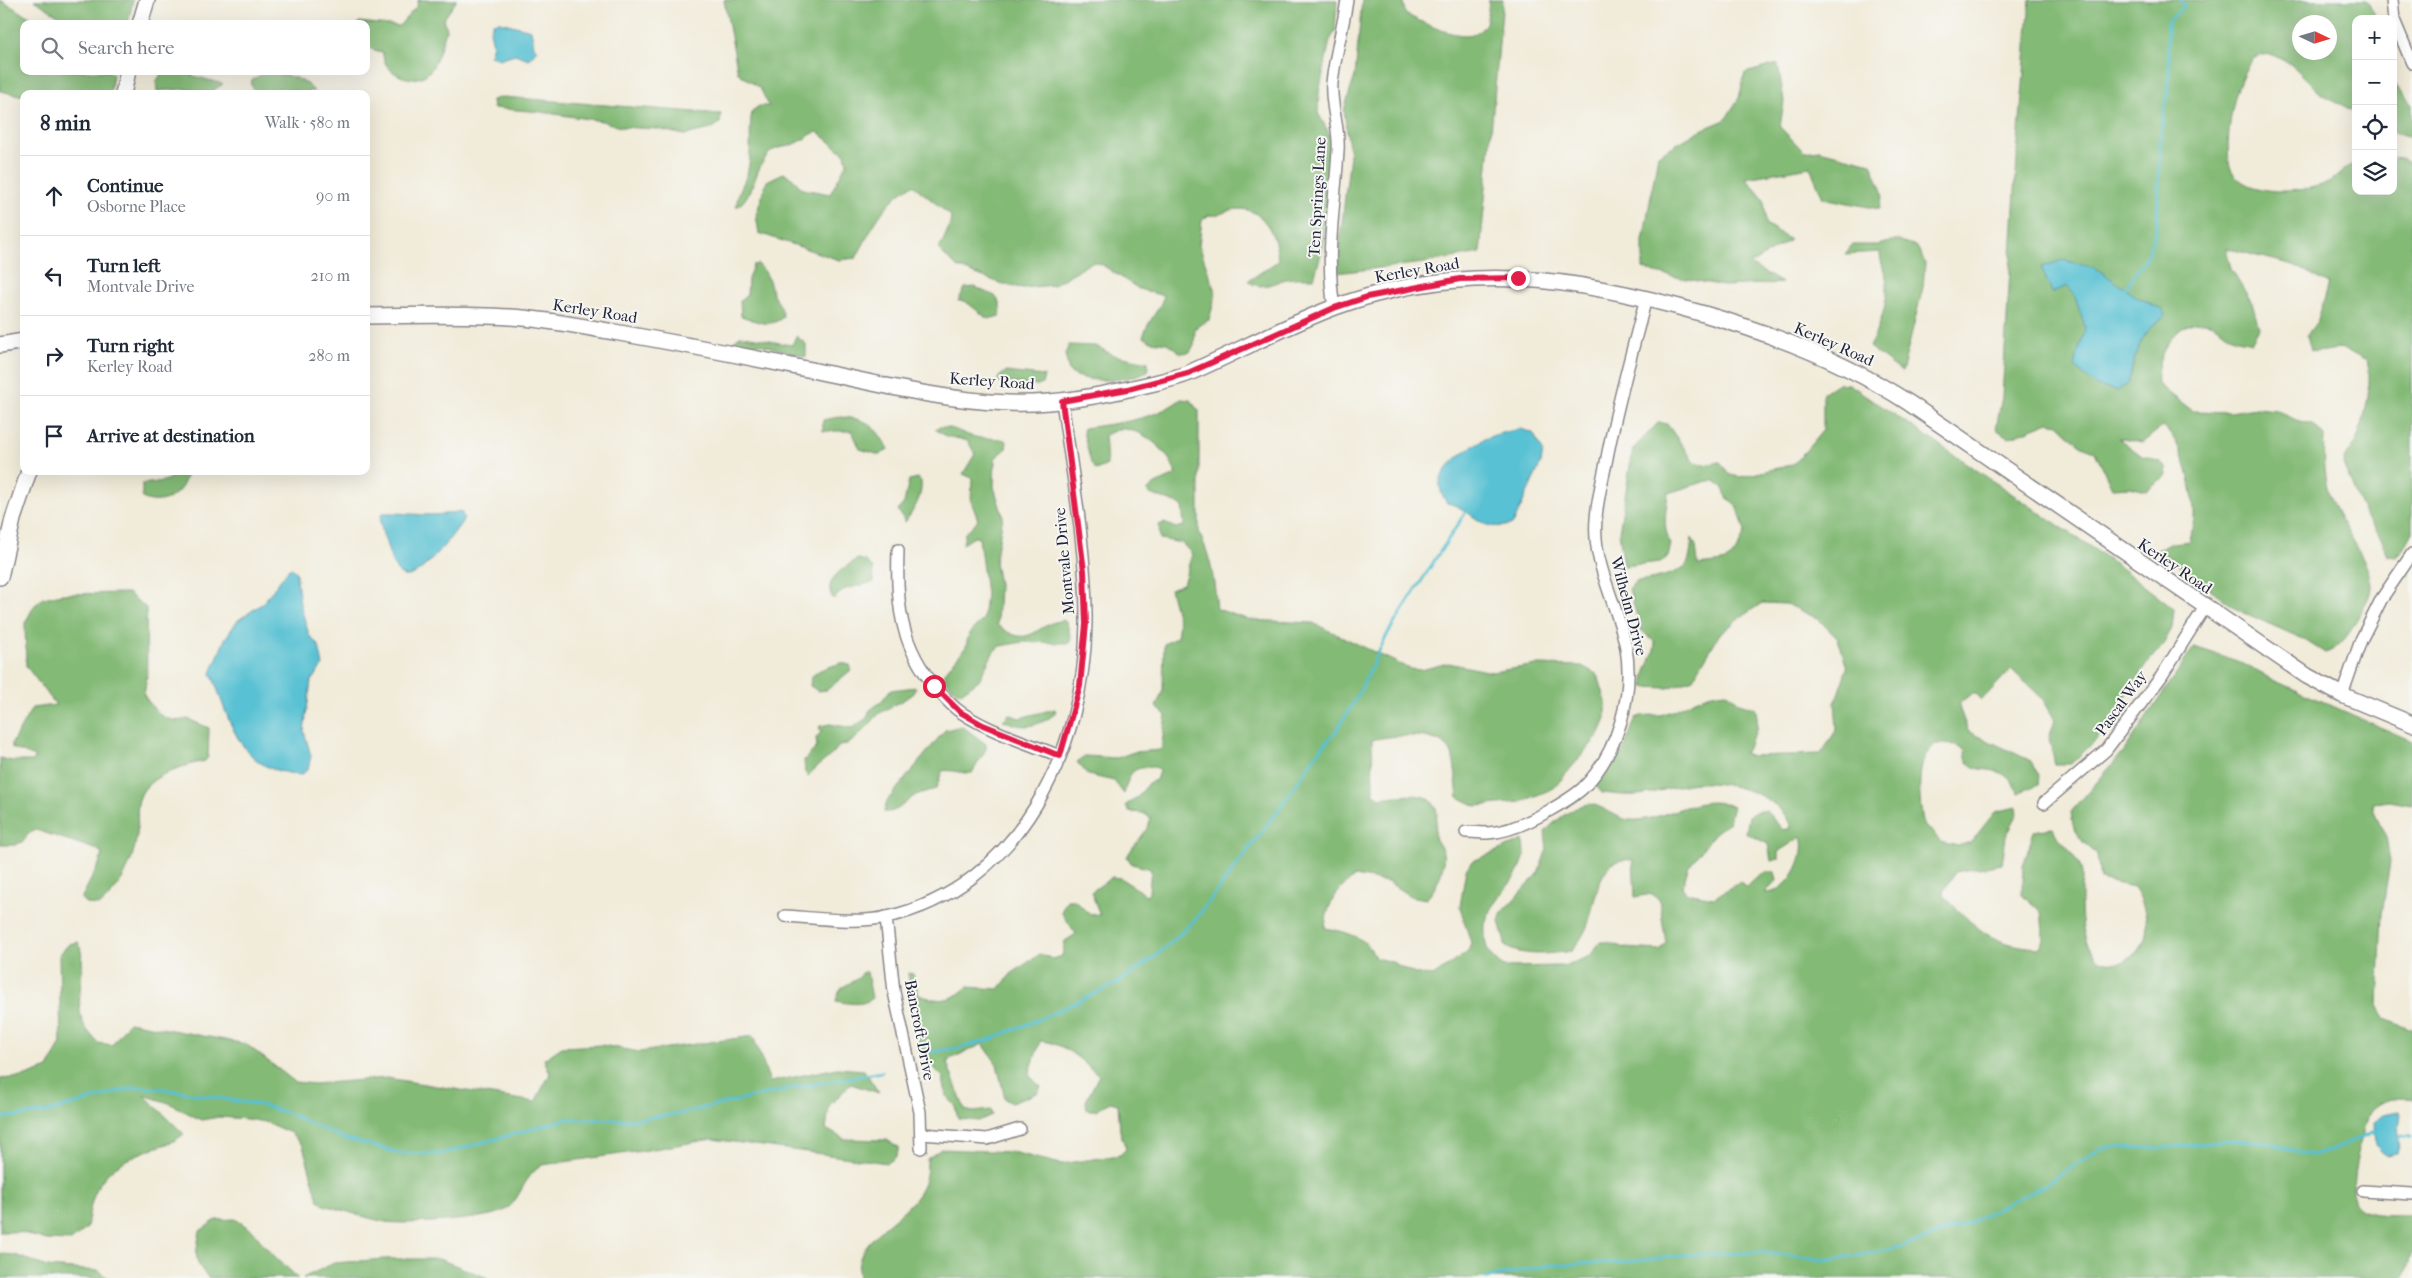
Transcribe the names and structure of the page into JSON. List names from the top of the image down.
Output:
{
  "streets": {
    "street": [
      "Ten Springs Lane",
      "Kerley Road",
      "Montvale Drive",
      "Wilhelm Drive",
      "Pascal Way",
      "Bancroft Drive"
    ]
  },
  "crossings": [
    ["Ten Springs Lane", "Kerley Road"],
    ["Kerley Road", "Montvale Drive"],
    ["Kerley Road", "Wilhelm Drive"],
    ["Kerley Road", "Pascal Way"],
    ["Montvale Drive", "Bancroft Drive"]
  ],
  "north": "right",
  "page": {
    "map_buttons": ["+", "−"],
    "search": "Search here",
    "heading": ["8 min", "Walk · 580 m"],
    "list": [
      ["Continue", "Osborne Place", "90 m"],
      ["Turn left", "Montvale Drive", "210 m"],
      ["Turn right", "Kerley Road", "280 m"],
      "Arrive at destination"
    ]
  }
}
